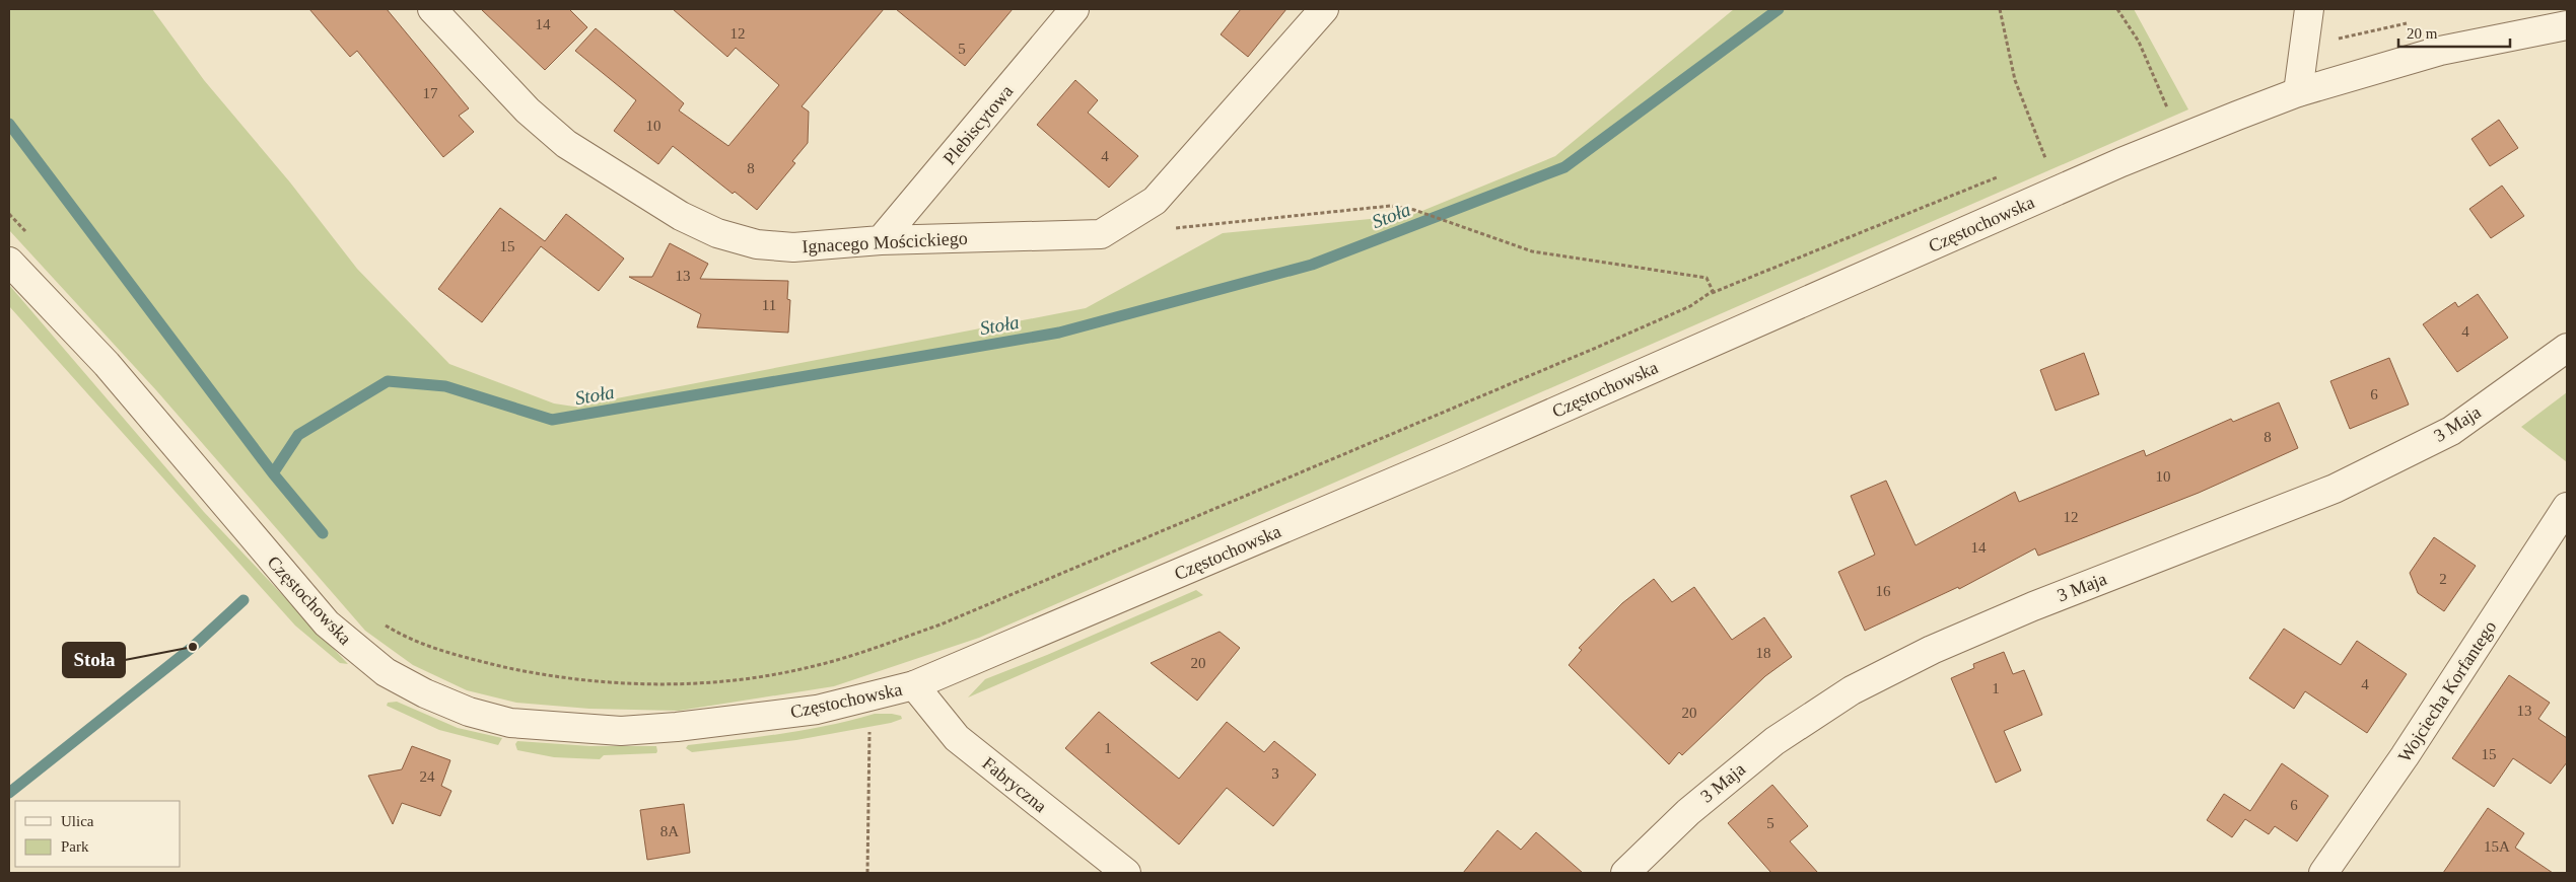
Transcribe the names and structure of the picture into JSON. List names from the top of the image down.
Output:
{
  "streets": {
    "street": [
      "Plebiscytowa",
      "Częstochowska",
      "Ignacego Mościckiego",
      "3 Maja",
      "Wojciecha Korfantego",
      "Fabryczna"
    ]
  },
  "crossings": [
    ["Plebiscytowa", "Ignacego Mościckiego"],
    ["Częstochowska", "Fabryczna"]
  ],
  "water": ["Stoła"],
  "places": ["Stoła"],
  "house_numbers": [
    "14",
    "12",
    "5",
    "17",
    "10",
    "4",
    "8",
    "15",
    "13",
    "11",
    "4",
    "6",
    "8",
    "10",
    "12",
    "14",
    "2",
    "16",
    "18",
    "20",
    "4",
    "1",
    "13",
    "20",
    "1",
    "15",
    "3",
    "24",
    "6",
    "5",
    "8A",
    "15A"
  ],
  "legend": ["Ulica", "Park"],
  "scale_bar": "20 m"
}
